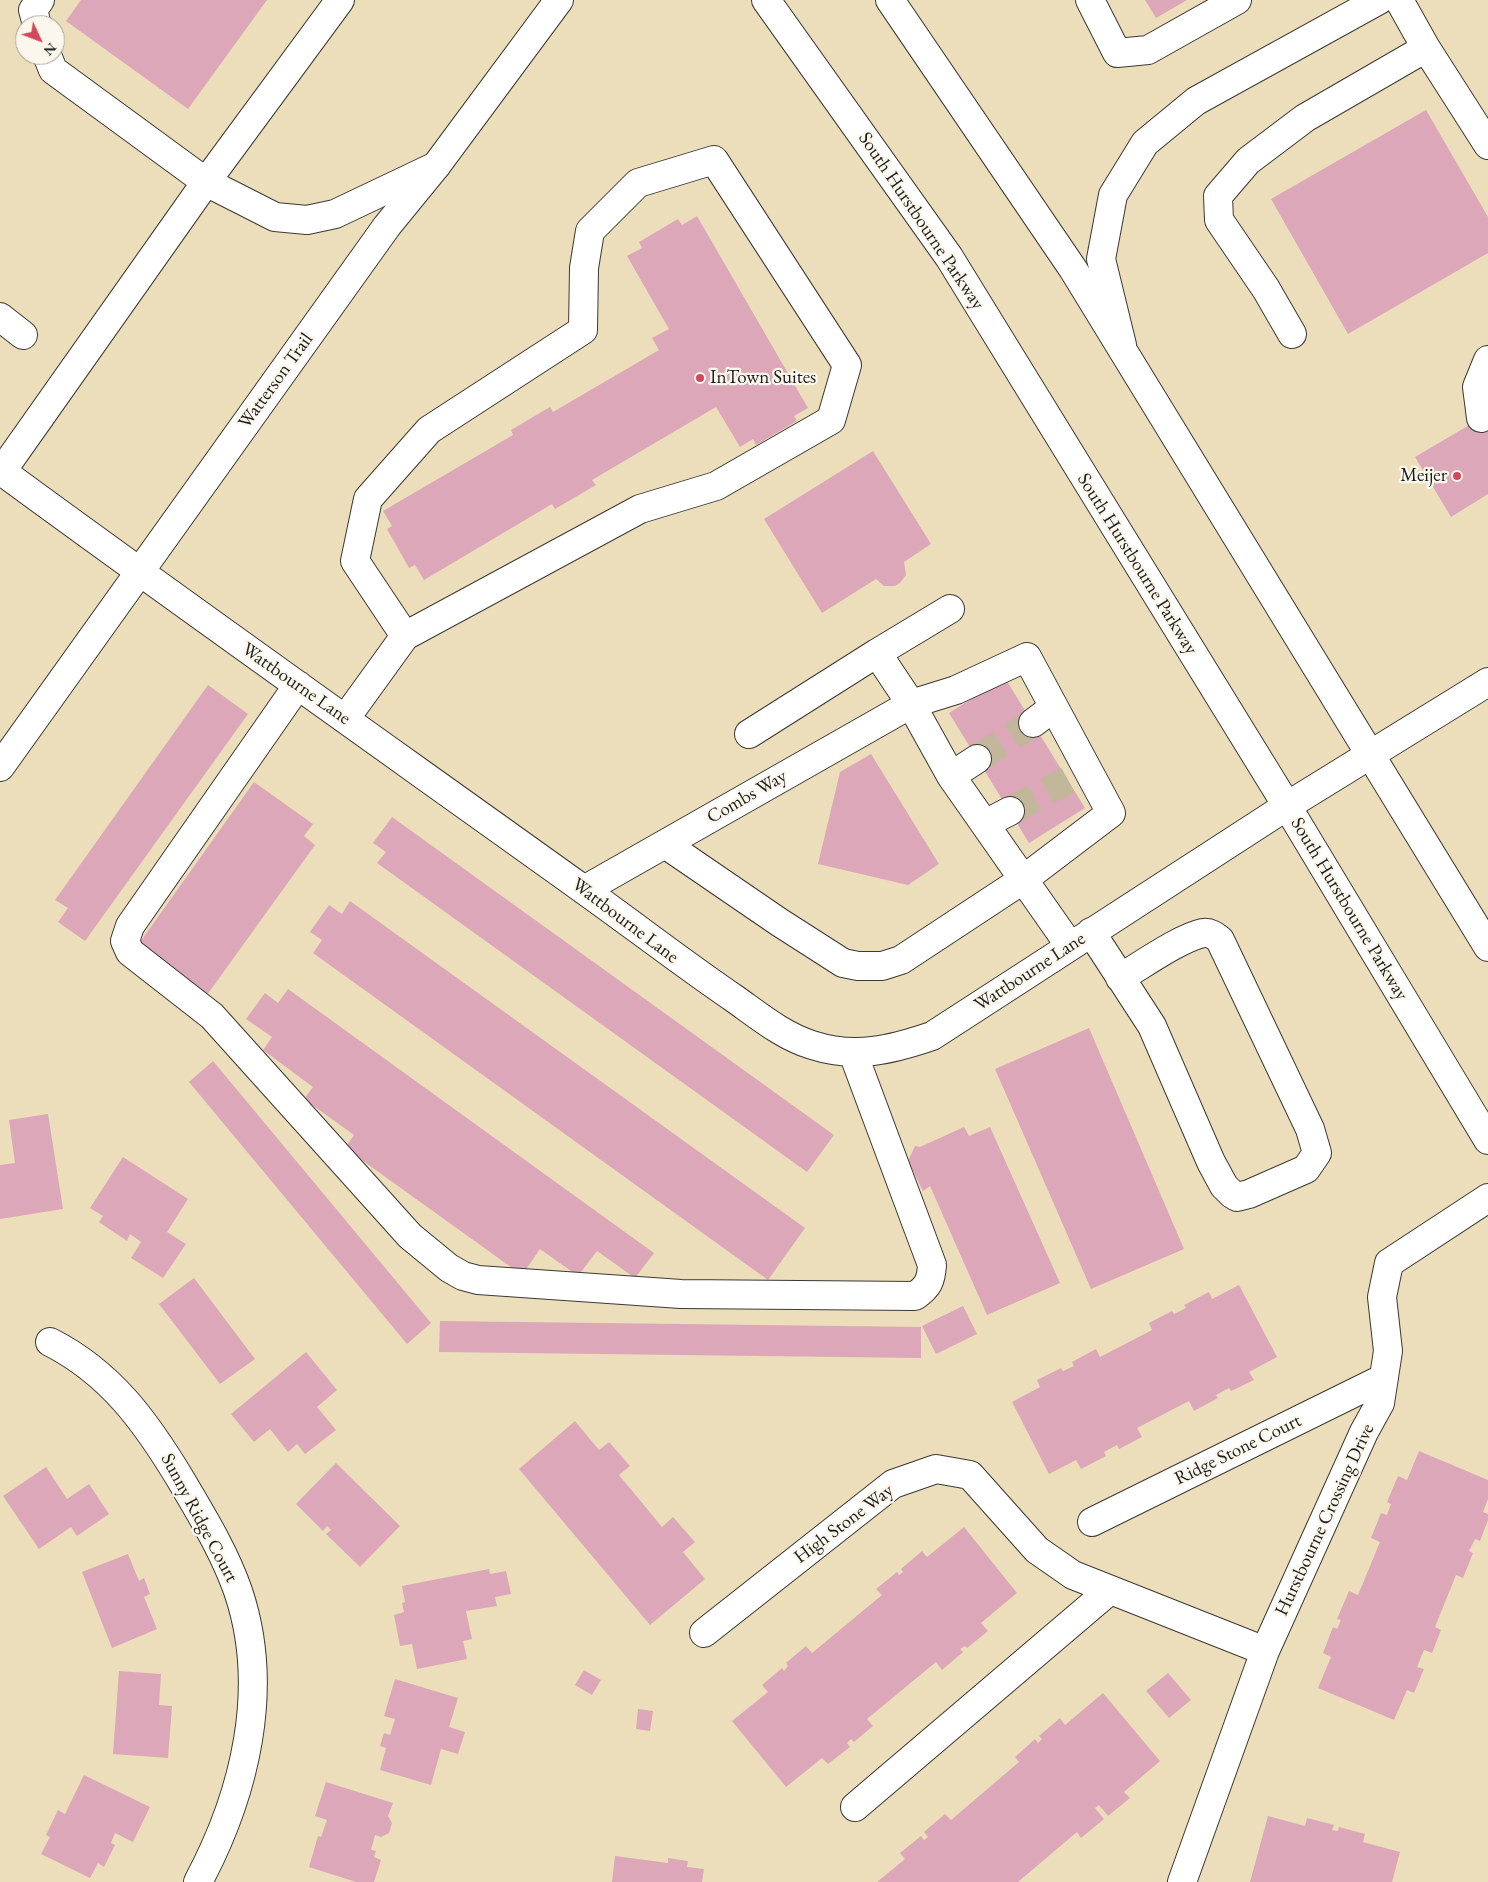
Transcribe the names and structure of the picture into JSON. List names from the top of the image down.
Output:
{
  "streets": {
    "street": [
      "South Hurstbourne Parkway",
      "Watterson Trail",
      "Wattbourne Lane",
      "Combs Way",
      "Ridge Stone Court",
      "Sunny Ridge Court",
      "Hurstbourne Crossing Drive",
      "High Stone Way"
    ]
  },
  "crossings": [
    ["South Hurstbourne Parkway", "Wattbourne Lane"],
    ["Watterson Trail", "Wattbourne Lane"],
    ["Wattbourne Lane", "Combs Way"],
    ["Ridge Stone Court", "Hurstbourne Crossing Drive"],
    ["Hurstbourne Crossing Drive", "High Stone Way"]
  ],
  "places": ["InTown Suites", "Meijer"],
  "north": "bottom right"
}
